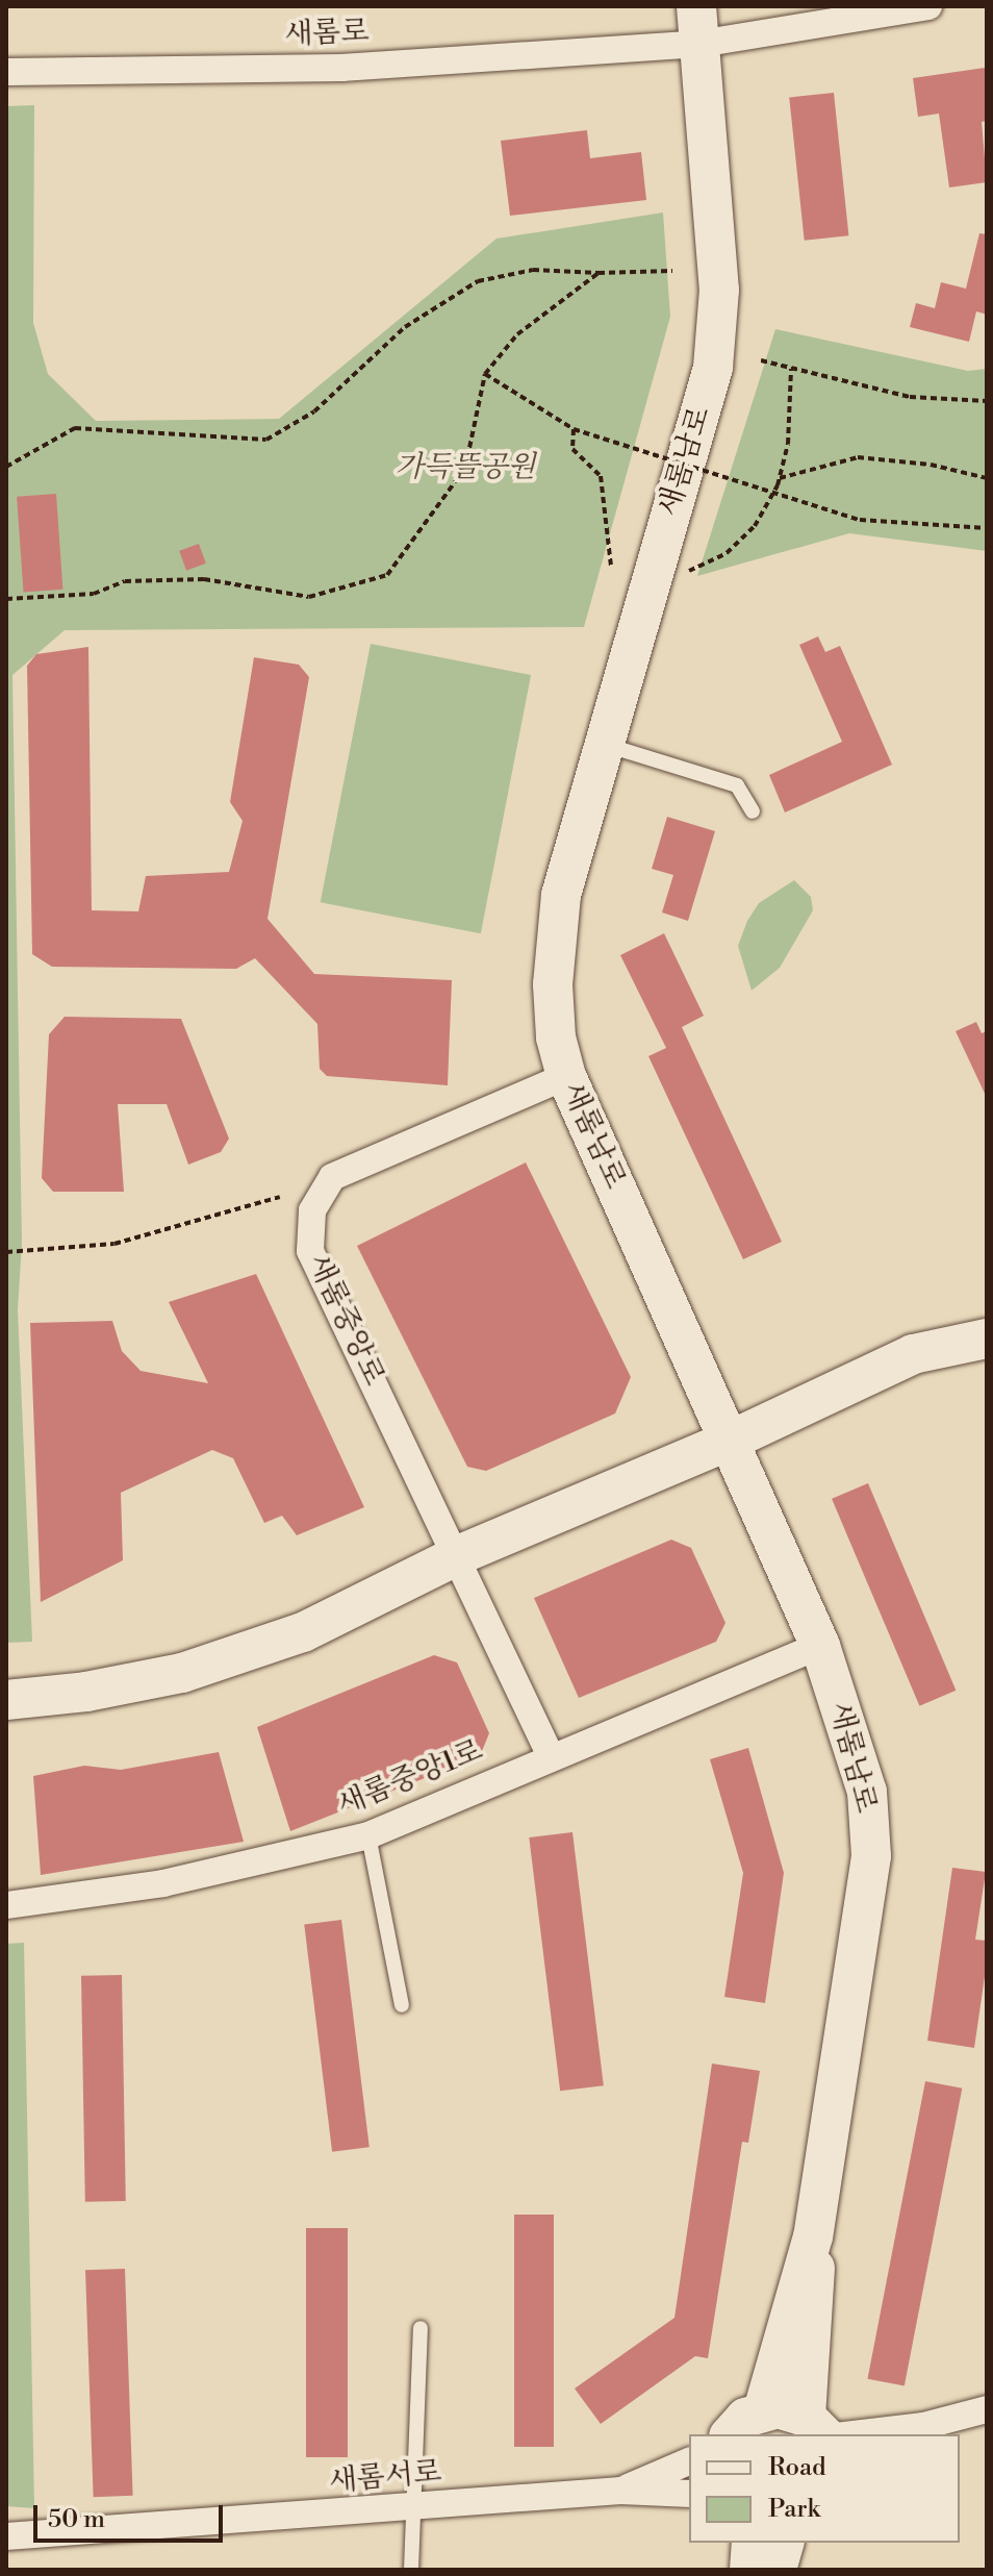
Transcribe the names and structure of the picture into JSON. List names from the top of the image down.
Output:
{
  "streets": {
    "street": [
      "새롬로",
      "새롬남로",
      "새롬중앙로",
      "새롬중앙1로",
      "새롬서로"
    ]
  },
  "crossings": [
    ["새롬로", "새롬남로"],
    ["새롬남로", "새롬중앙로"],
    ["새롬남로", "새롬중앙1로"],
    ["새롬중앙로", "새롬중앙1로"]
  ],
  "parks": ["가득뜰공원"],
  "legend": ["Road", "Park"],
  "scale_bar": "50 m"
}
